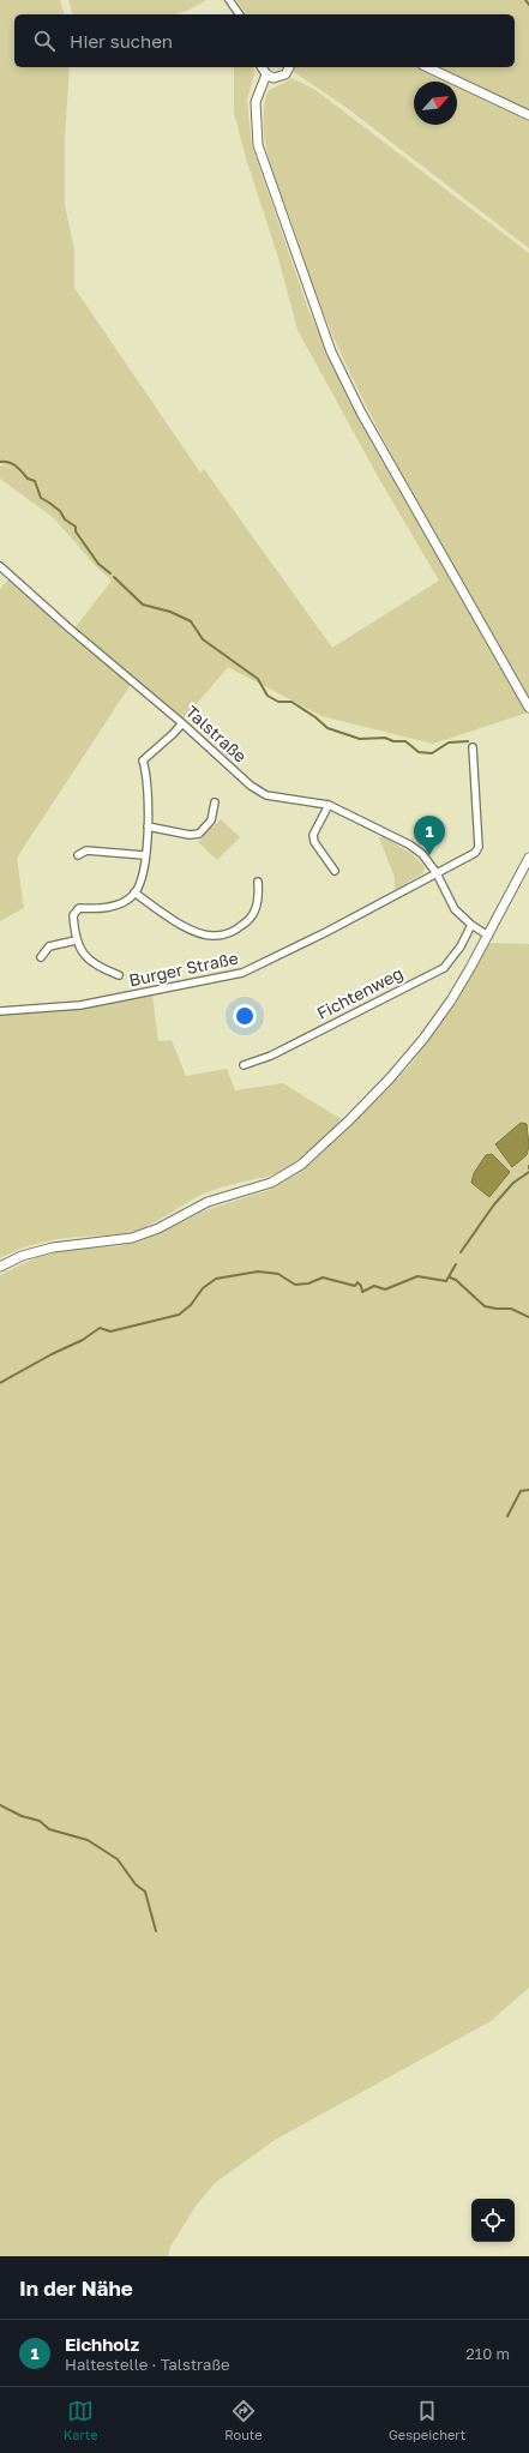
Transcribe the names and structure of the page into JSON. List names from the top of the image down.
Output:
{
  "streets": {
    "street": ["Talstraße", "Burger Straße", "Fichtenweg"]
  },
  "crossings": [
    ["Talstraße", "Burger Straße"],
    ["Talstraße", "Fichtenweg"]
  ],
  "north": "top right",
  "page": {
    "search": "Hier suchen",
    "pins": "1",
    "heading": "In der Nähe",
    "list": [
      {
        "mark": "1",
        "name": "Eichholz",
        "note": "Haltestelle · Talstraße",
        "value": "210 m"
      }
    ],
    "nav": ["Karte", "Route", "Gespeichert"]
  }
}
